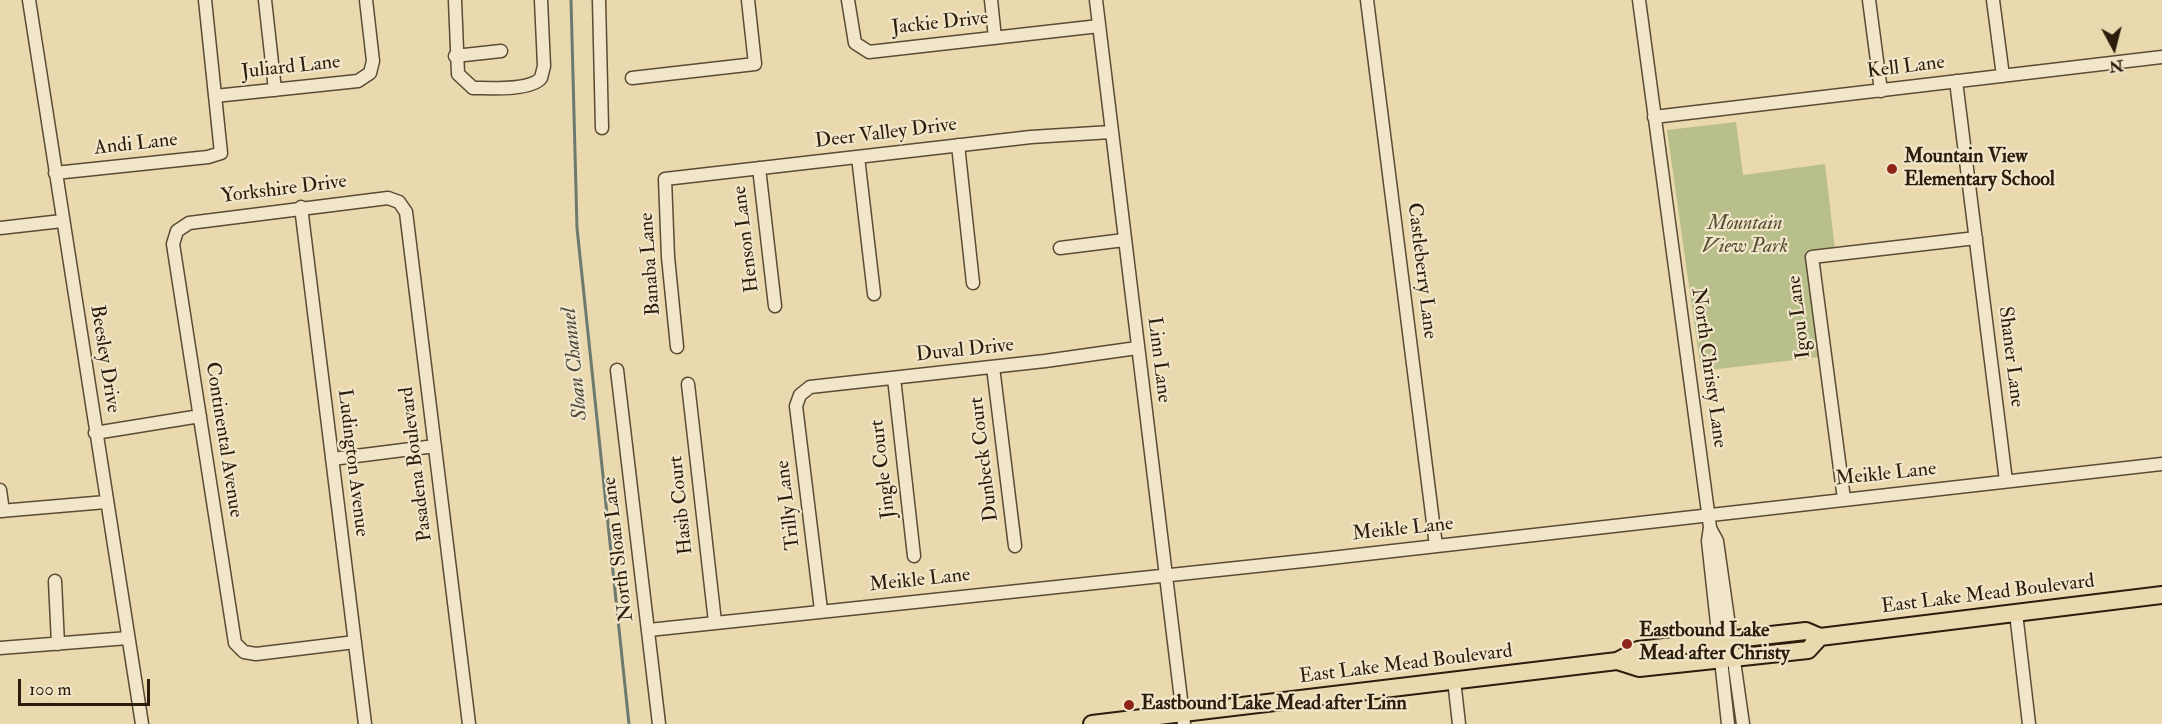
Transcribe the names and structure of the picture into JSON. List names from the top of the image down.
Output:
{
  "streets": {
    "main road": ["East Lake Mead Boulevard"],
    "street": [
      "Jackie Drive",
      "Juliard Lane",
      "Kell Lane",
      "Deer Valley Drive",
      "Andi Lane",
      "Yorkshire Drive",
      "Henson Lane",
      "Banaba Lane",
      "Castleberry Lane",
      "Igou Lane",
      "Duval Drive",
      "Shaner Lane",
      "Beesley Drive",
      "Linn Lane",
      "North Christy Lane",
      "Continental Avenue",
      "Dunbeck Court",
      "Ludington Avenue",
      "Pasadena Boulevard",
      "Jingle Court",
      "Meikle Lane",
      "Hasib Court",
      "Trilly Lane",
      "North Sloan Lane"
    ]
  },
  "crossings": [
    ["Jackie Drive", "Linn Lane"],
    ["Juliard Lane", "Andi Lane"],
    ["Kell Lane", "Shaner Lane"],
    ["Kell Lane", "North Christy Lane"],
    ["Deer Valley Drive", "Henson Lane"],
    ["Deer Valley Drive", "Banaba Lane"],
    ["Deer Valley Drive", "Linn Lane"],
    ["Andi Lane", "Beesley Drive"],
    ["Yorkshire Drive", "Continental Avenue"],
    ["Yorkshire Drive", "Ludington Avenue"],
    ["Yorkshire Drive", "Pasadena Boulevard"],
    ["Castleberry Lane", "Meikle Lane"],
    ["Igou Lane", "Shaner Lane"],
    ["Igou Lane", "Meikle Lane"],
    ["Duval Drive", "Linn Lane"],
    ["Duval Drive", "Dunbeck Court"],
    ["Duval Drive", "Jingle Court"],
    ["Duval Drive", "Trilly Lane"],
    ["Shaner Lane", "Meikle Lane"],
    ["Linn Lane", "Meikle Lane"],
    ["Linn Lane", "East Lake Mead Boulevard"],
    ["North Christy Lane", "Meikle Lane"],
    ["North Christy Lane", "East Lake Mead Boulevard"],
    ["Continental Avenue", "Ludington Avenue"],
    ["Meikle Lane", "Hasib Court"],
    ["Meikle Lane", "Trilly Lane"],
    ["Meikle Lane", "North Sloan Lane"]
  ],
  "water": ["Sloan Channel"],
  "parks": ["Mountain View Park"],
  "places": ["Mountain View Elementary School", "Eastbound Lake Mead after Christy", "Eastbound Lake Mead after Linn"],
  "scale_bar": "100 m",
  "north": "bottom"
}
